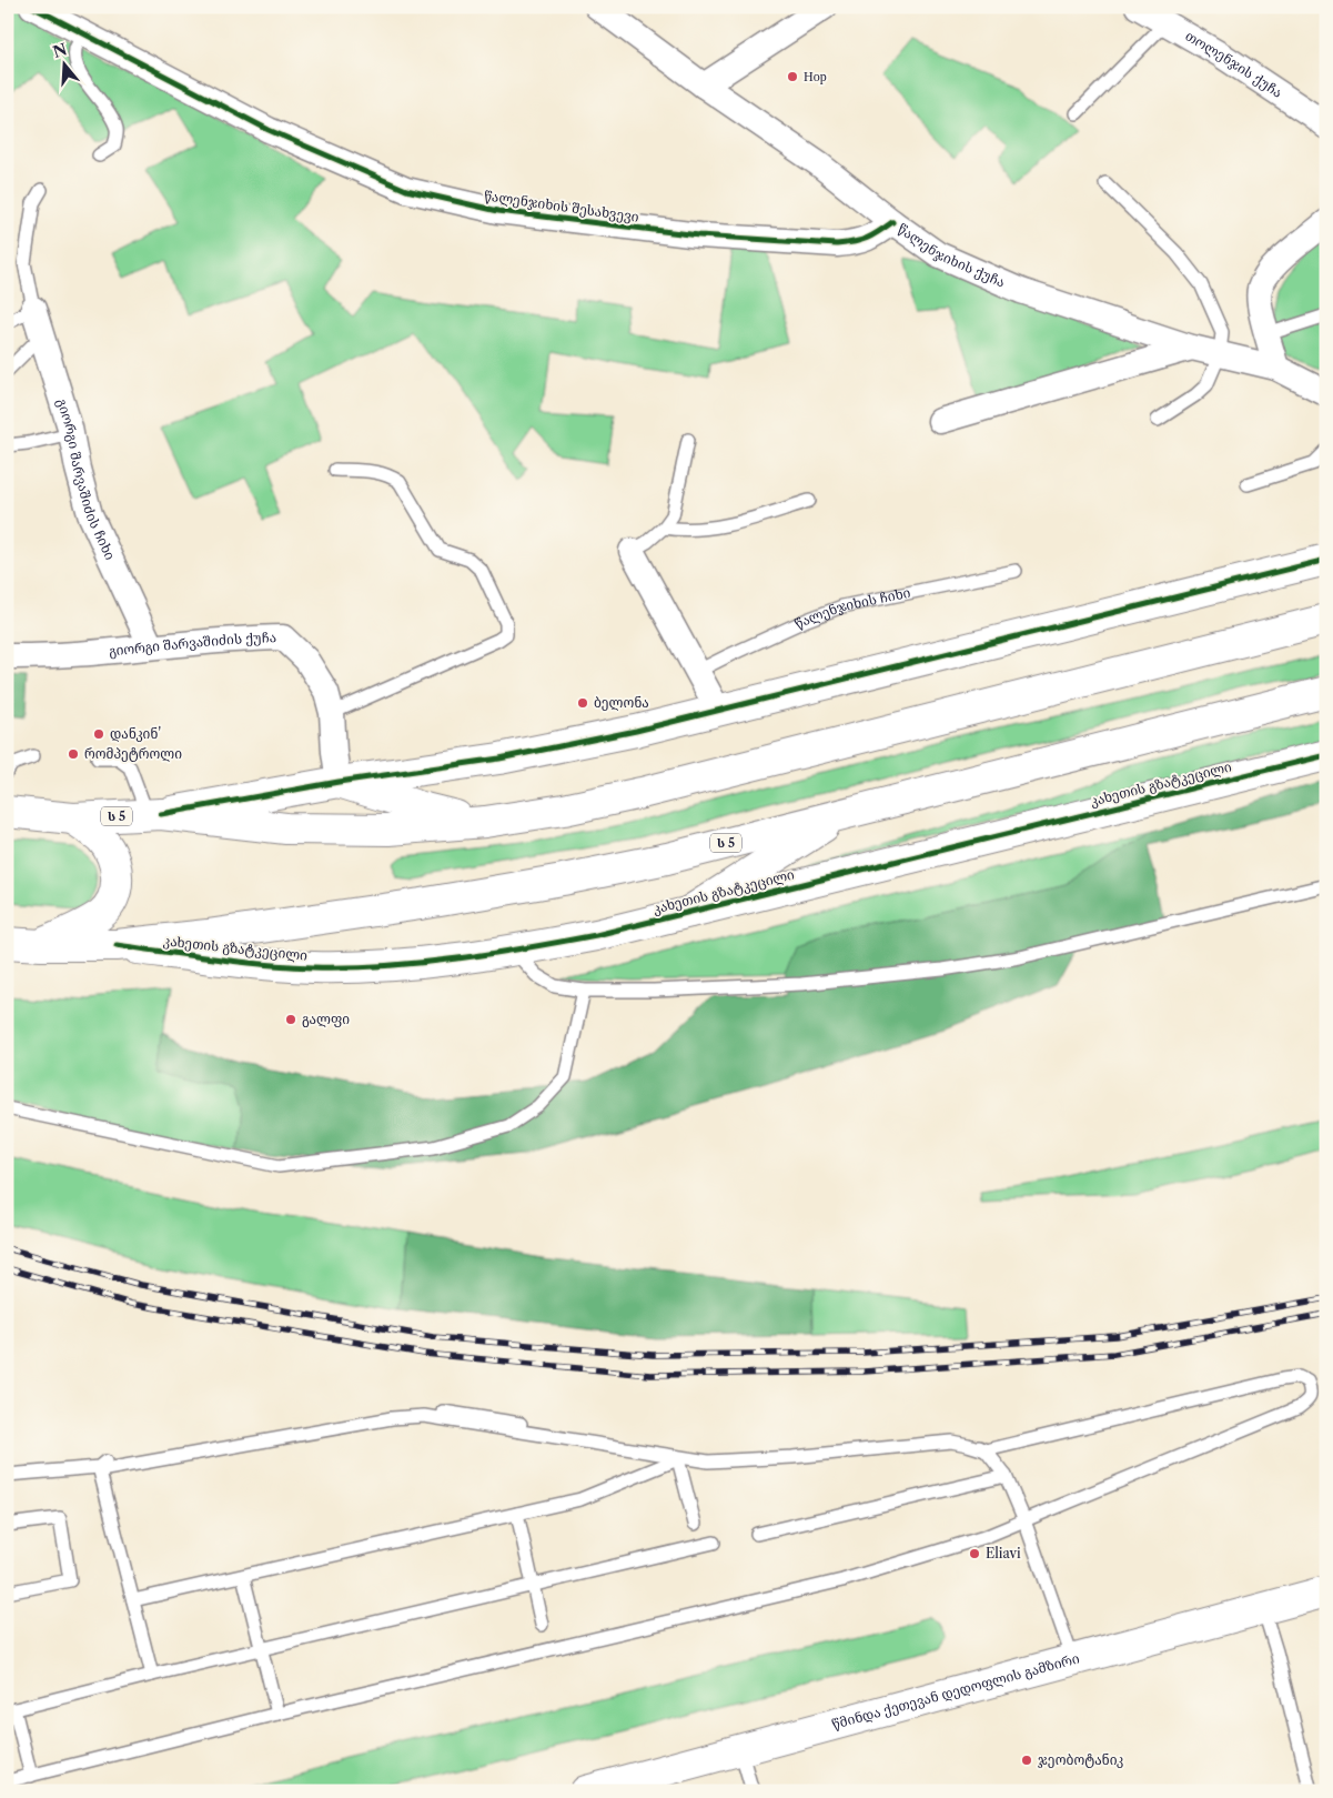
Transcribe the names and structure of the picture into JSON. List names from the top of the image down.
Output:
{
  "streets": {
    "main road": ["კახეთის გზატკეცილი", "ს 5", "წმინდა ქეთევან დედოფლის გამზირი"],
    "street": [
      "თოლენჯის ქუჩა",
      "წალენჯიხის შესახვევი",
      "წალენჯიხის ქუჩა",
      "გიორგი შარვაშიძის ჩიხი",
      "გიორგი შარვაშიძის ქუჩა"
    ],
    "lane": ["წალენჯიხის ჩიხი"]
  },
  "crossings": [
    ["წალენჯიხის შესახვევი", "წალენჯიხის ქუჩა"],
    ["გიორგი შარვაშიძის ჩიხი", "გიორგი შარვაშიძის ქუჩა"]
  ],
  "places": [
    "Нор",
    "ბელონა",
    "დანკინ'",
    "რომპეტროლი",
    "გალფი",
    "Eliavi",
    "ჯეობოტანიკ"
  ],
  "north": "top"
}
